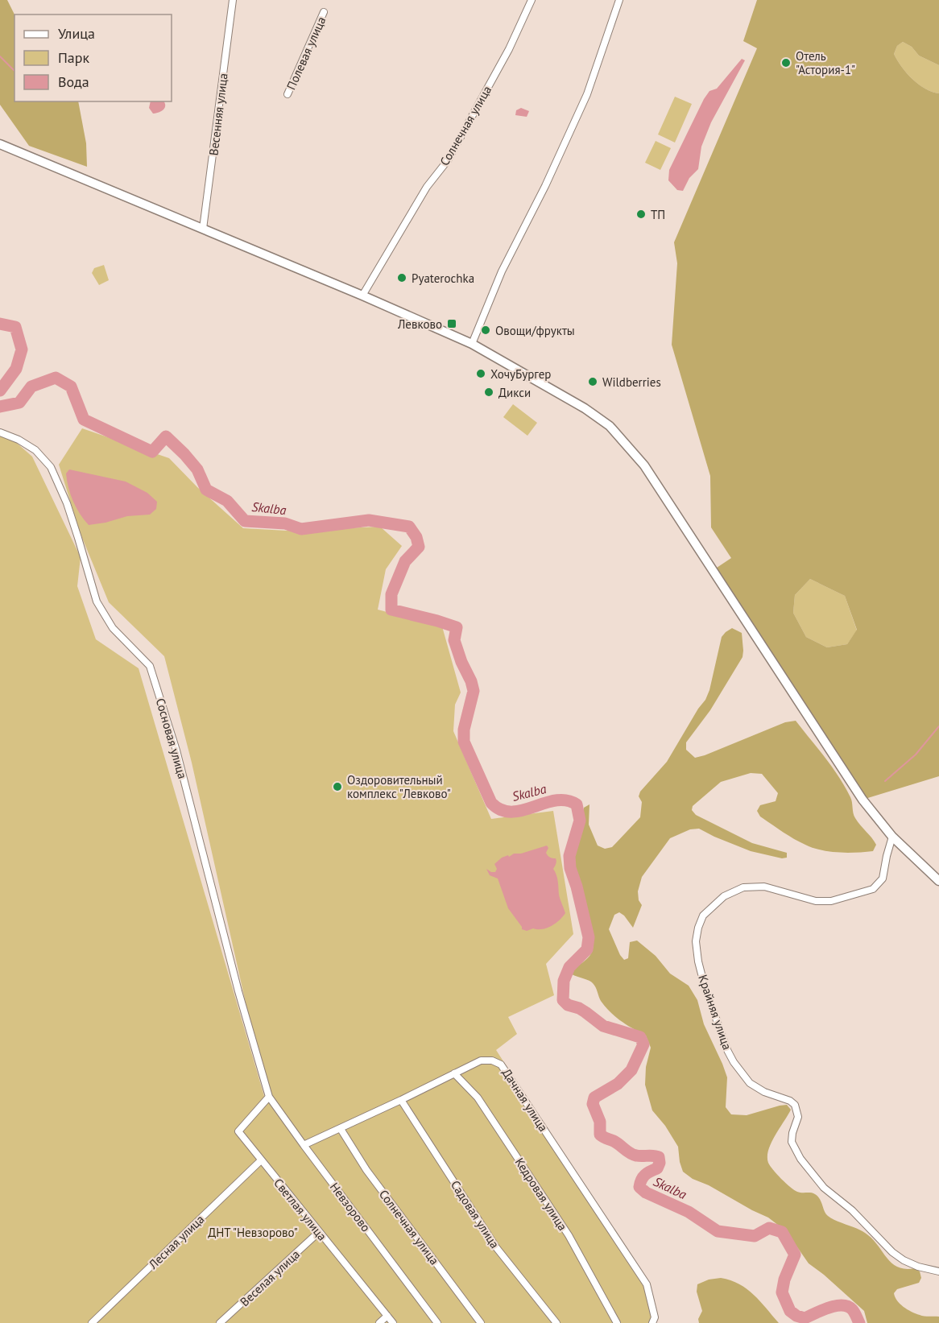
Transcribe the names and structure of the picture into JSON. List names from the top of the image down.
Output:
{
  "streets": {
    "street": [
      "Полевая улица",
      "Весенняя улица",
      "Солнечная улица",
      "Сосновая улица",
      "Крайняя улица",
      "Дачная улица",
      "Кедровая улица",
      "Невзорово",
      "Светлая улица",
      "Садовая улица",
      "Лесная улица",
      "Веселая улица"
    ]
  },
  "crossings": [
    ["Солнечная улица", "Дачная улица"],
    ["Сосновая улица", "Невзорово"],
    ["Дачная улица", "Кедровая улица"],
    ["Дачная улица", "Невзорово"],
    ["Дачная улица", "Садовая улица"],
    ["Невзорово", "Светлая улица"],
    ["Светлая улица", "Лесная улица"],
    ["Светлая улица", "Веселая улица"]
  ],
  "water": ["Skalba"],
  "parks": ["ДНТ \"Невзорово\""],
  "places": {
    "other": [
      "Отель \"Астория-1\"",
      "ТП",
      "Pyaterochka",
      "Овощи/фрукты",
      "ХочуБургер",
      "Wildberries",
      "Дикси",
      "Оздоровительный комплекс \"Левково\""
    ],
    "transit": ["Левково"]
  },
  "legend": ["Улица", "Парк", "Вода"]
}
